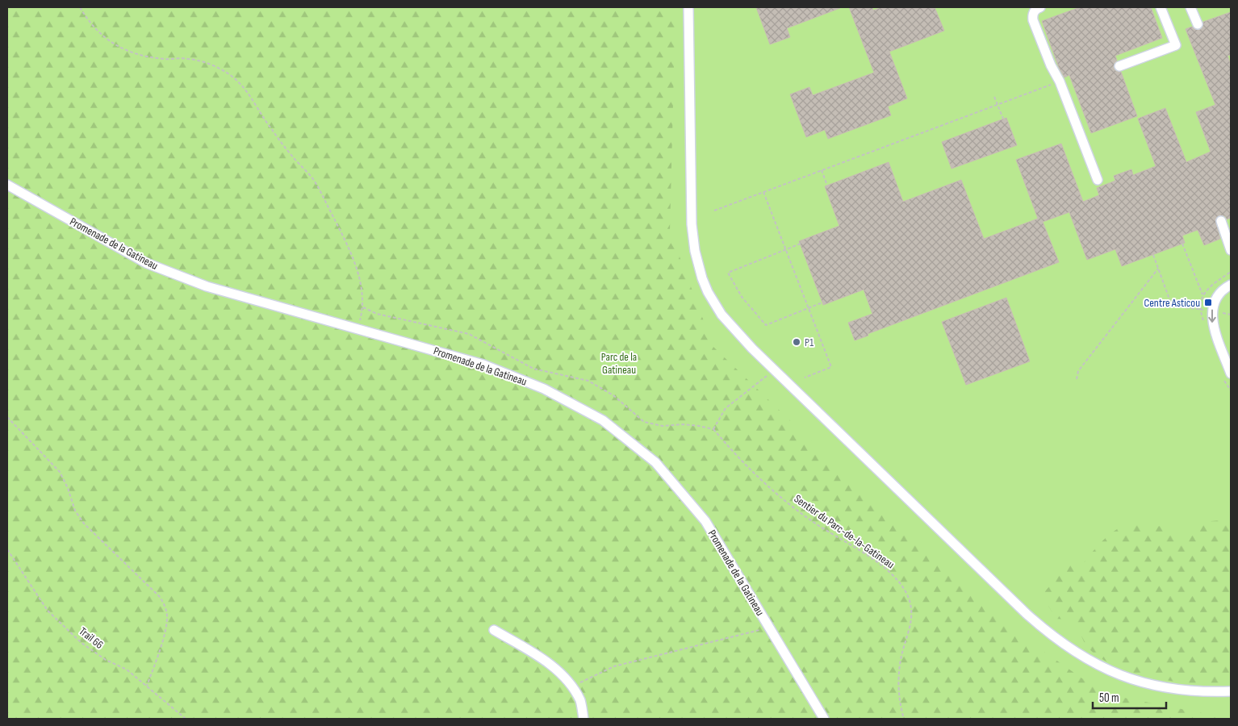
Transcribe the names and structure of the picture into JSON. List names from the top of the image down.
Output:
{
  "streets": {
    "street": ["Promenade de la Gatineau"],
    "path": ["Sentier du Parc-de-la-Gatineau", "Trail 66"]
  },
  "parks": ["Parc de la Gatineau"],
  "places": {
    "transit": ["Centre Asticou"],
    "other": ["P1"]
  },
  "scale_bar": "50 m"
}
